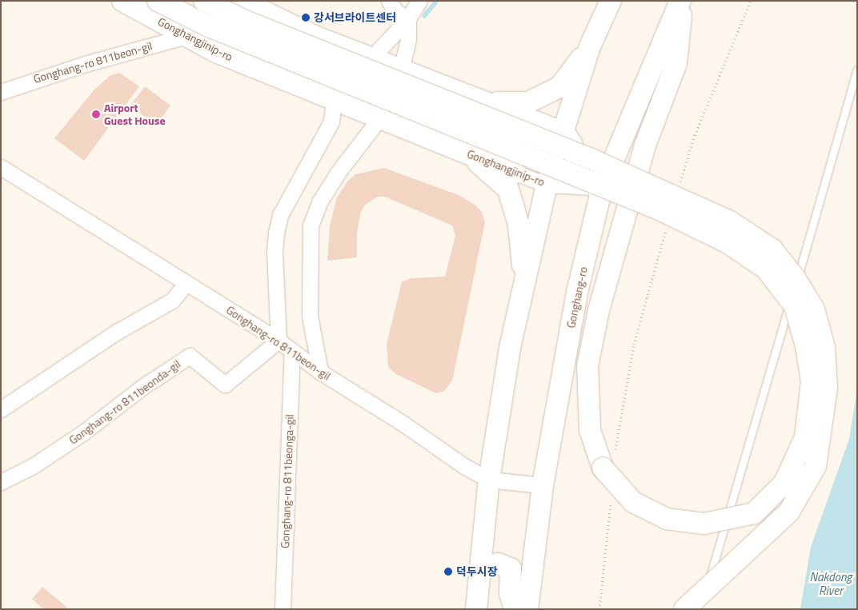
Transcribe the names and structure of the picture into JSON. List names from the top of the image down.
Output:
{
  "streets": {
    "main road": ["Gonghangjinip-ro", "Gonghang-ro"],
    "street": ["Gonghang-ro 811beon-gil", "Gonghang-ro 811beonda-gil", "Gonghang-ro 811beonga-gil"]
  },
  "crossings": [
    ["Gonghangjinip-ro", "Gonghang-ro 811beon-gil"],
    ["Gonghangjinip-ro", "Gonghang-ro"],
    ["Gonghang-ro 811beon-gil", "Gonghang-ro"],
    ["Gonghang-ro 811beon-gil", "Gonghang-ro 811beonda-gil"],
    ["Gonghang-ro 811beon-gil", "Gonghang-ro 811beonga-gil"]
  ],
  "water": ["Nakdong River"],
  "places": ["강서브라이트센터", "Airport Guest House", "덕두시장"]
}
